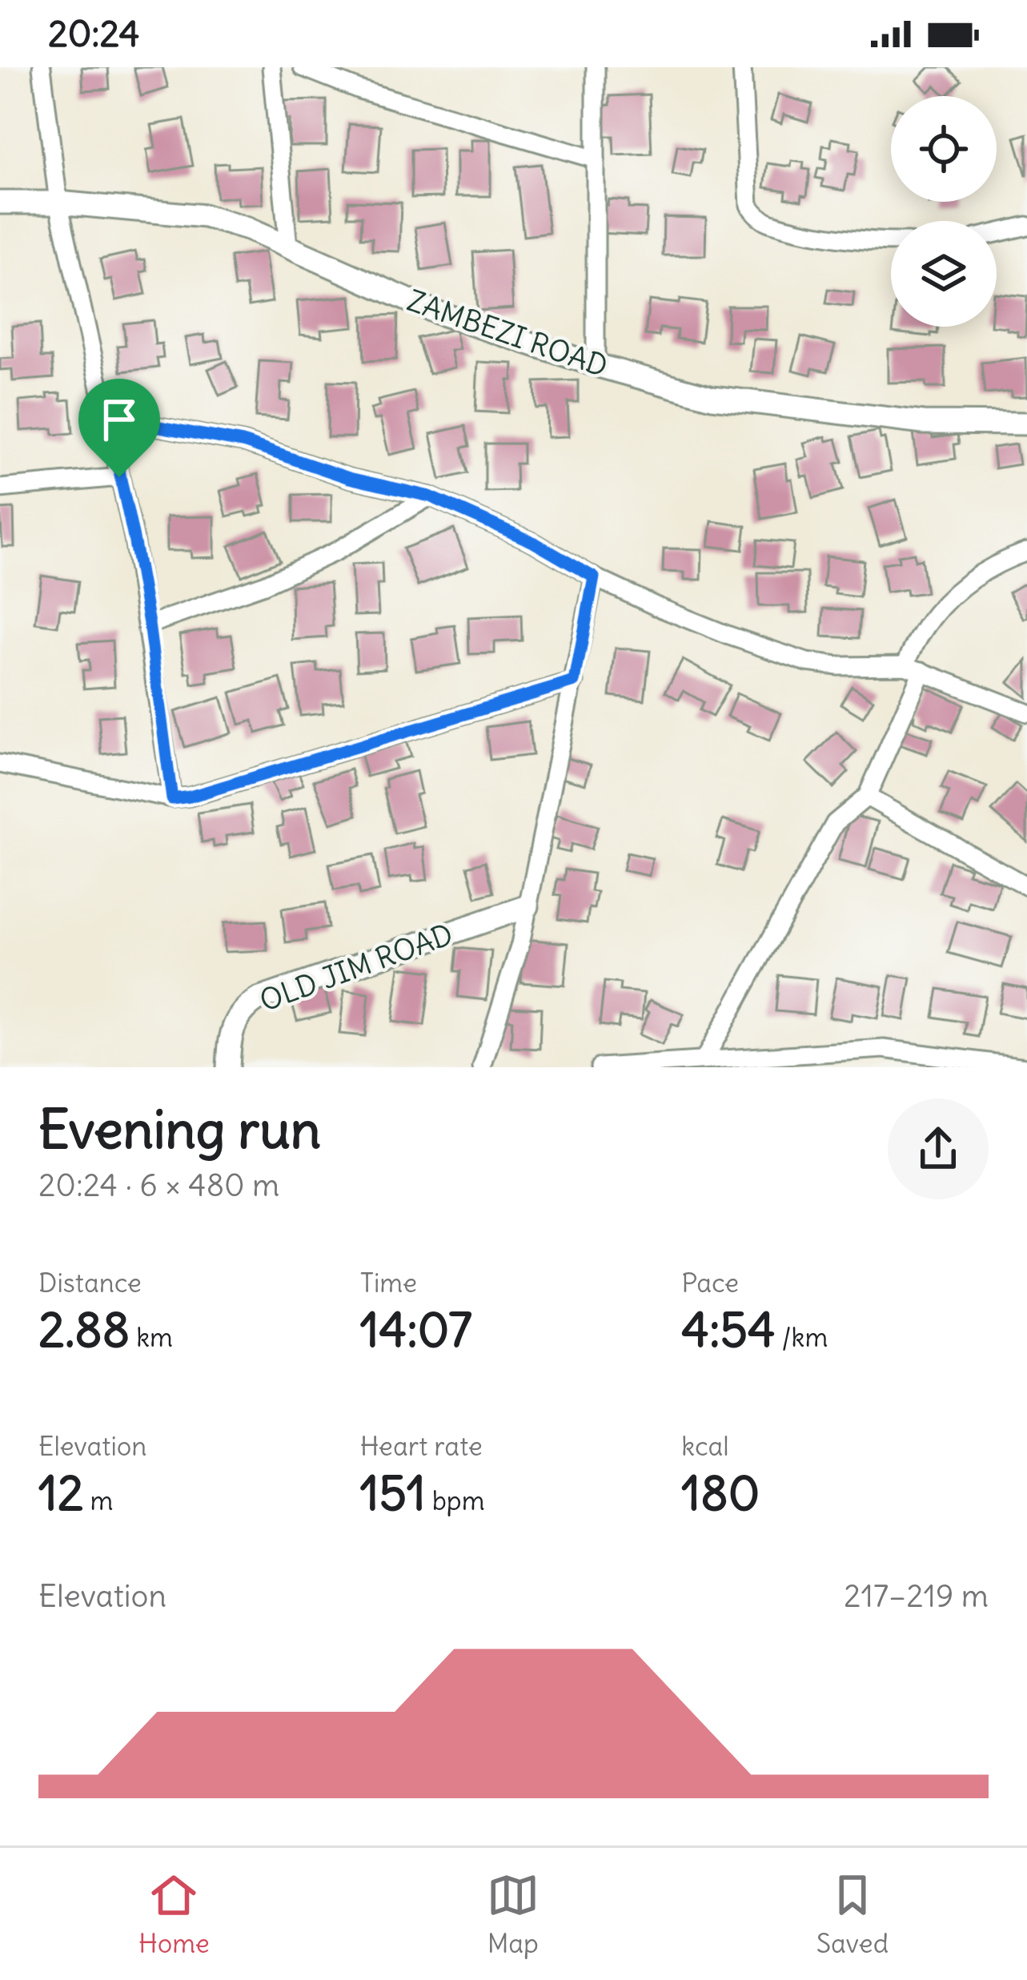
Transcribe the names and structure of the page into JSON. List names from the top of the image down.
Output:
{
  "streets": {
    "street": ["ZAMBEZI ROAD", "OLD JIM ROAD"]
  },
  "page": {
    "status": "20:24",
    "heading": ["Evening run", "20:24 · 6 × 480 m"],
    "stats": [
      ["Distance", "2.88 km"],
      ["Time", "14:07"],
      ["Pace", "4:54 /km"],
      ["Elevation", "12 m"],
      ["Heart rate", "151 bpm"],
      ["kcal", "180"]
    ],
    "chart": ["Elevation", "217–219 m"],
    "tabs": ["Home", "Map", "Saved"]
  }
}
